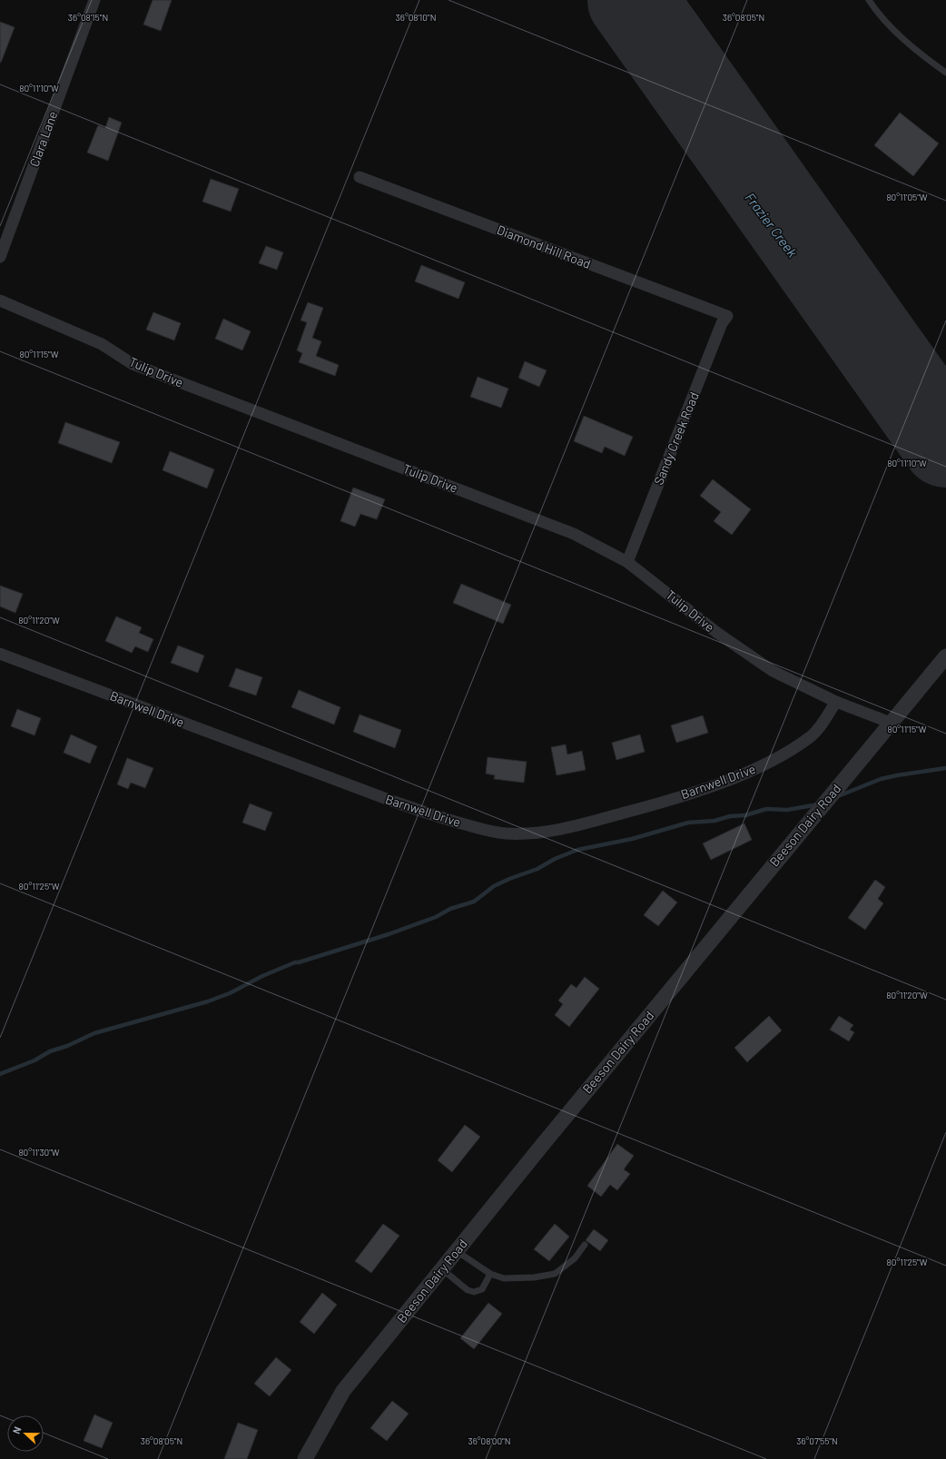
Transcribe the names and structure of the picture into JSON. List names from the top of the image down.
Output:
{
  "streets": {
    "street": [
      "Clara Lane",
      "Diamond Hill Road",
      "Tulip Drive",
      "Sandy Creek Road",
      "Barnwell Drive",
      "Beeson Dairy Road"
    ]
  },
  "crossings": [
    ["Diamond Hill Road", "Sandy Creek Road"],
    ["Tulip Drive", "Sandy Creek Road"],
    ["Tulip Drive", "Barnwell Drive"],
    ["Tulip Drive", "Beeson Dairy Road"]
  ],
  "water": ["Frazier Creek"],
  "north": "left",
  "coordinates": [
    "36°08'15\"N",
    "36°08'10\"N",
    "36°08'05\"N",
    "80°11'10\"W",
    "80°11'05\"W",
    "80°11'15\"W",
    "80°11'20\"W",
    "80°11'25\"W",
    "80°11'30\"W",
    "36°08'00\"N",
    "36°07'55\"N"
  ]
}
